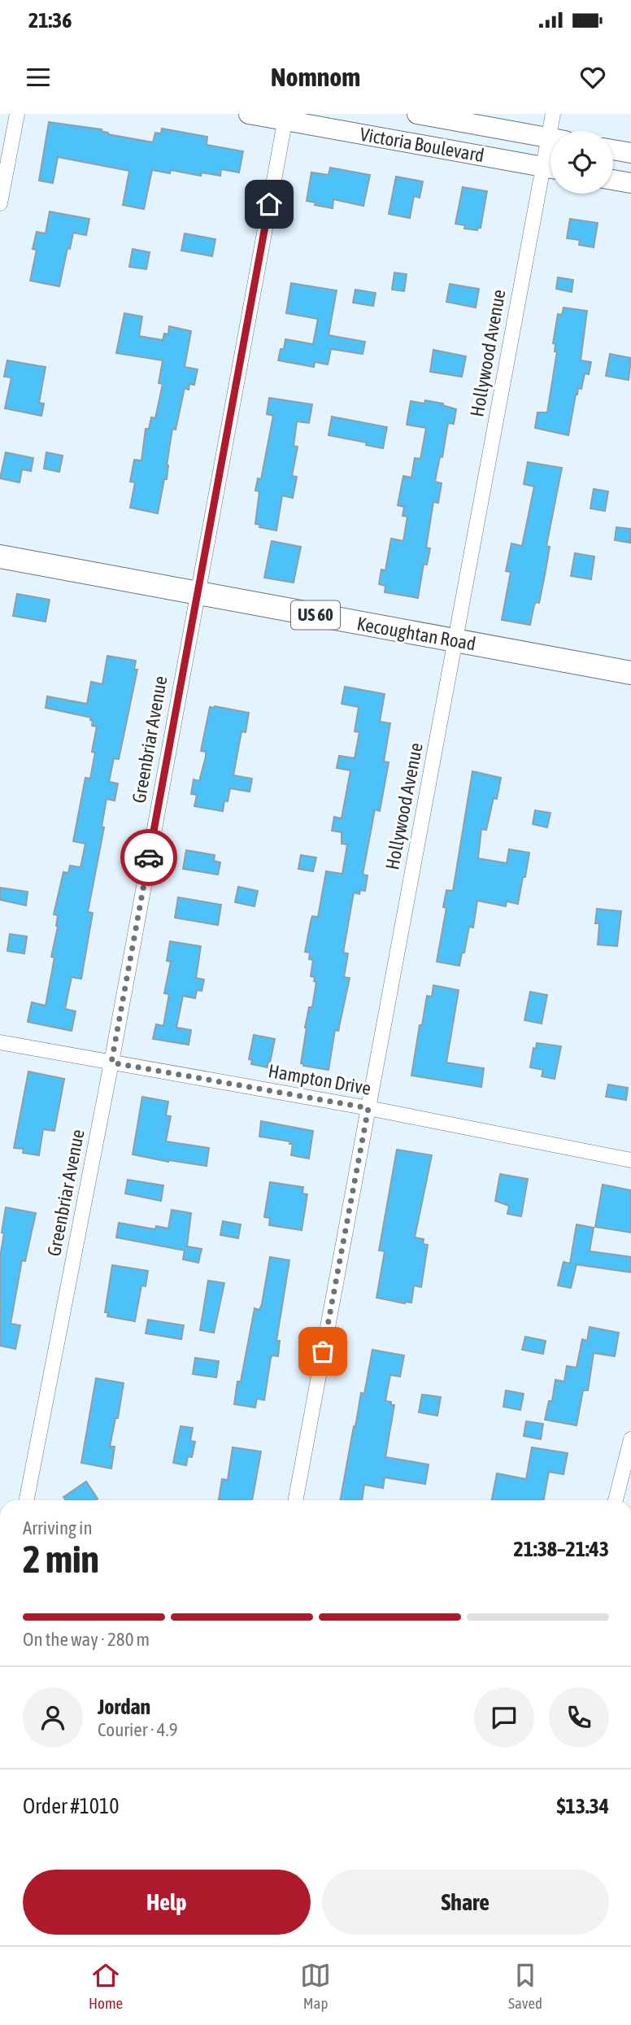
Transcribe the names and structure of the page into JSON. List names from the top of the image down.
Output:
{
  "streets": {
    "main road": ["Victoria Boulevard", "US 60", "Kecoughtan Road"],
    "street": ["Hollywood Avenue", "Greenbriar Avenue", "Hampton Drive"]
  },
  "crossings": [
    ["Victoria Boulevard", "Greenbriar Avenue"],
    ["Hollywood Avenue", "Kecoughtan Road"],
    ["Hollywood Avenue", "Hampton Drive"],
    ["Kecoughtan Road", "Greenbriar Avenue"],
    ["Greenbriar Avenue", "Hampton Drive"]
  ],
  "page": {
    "status": "21:36",
    "header": "Nomnom",
    "heading": ["2 min", "Arriving in", "21:38–21:43"],
    "panel": [
      "Jordan",
      "Courier · 4.9",
      "Order #1010",
      "$13.34"
    ],
    "bar": "On the way · 280 m",
    "buttons": ["Help", "Share"],
    "tabs": ["Home", "Map", "Saved"]
  }
}
